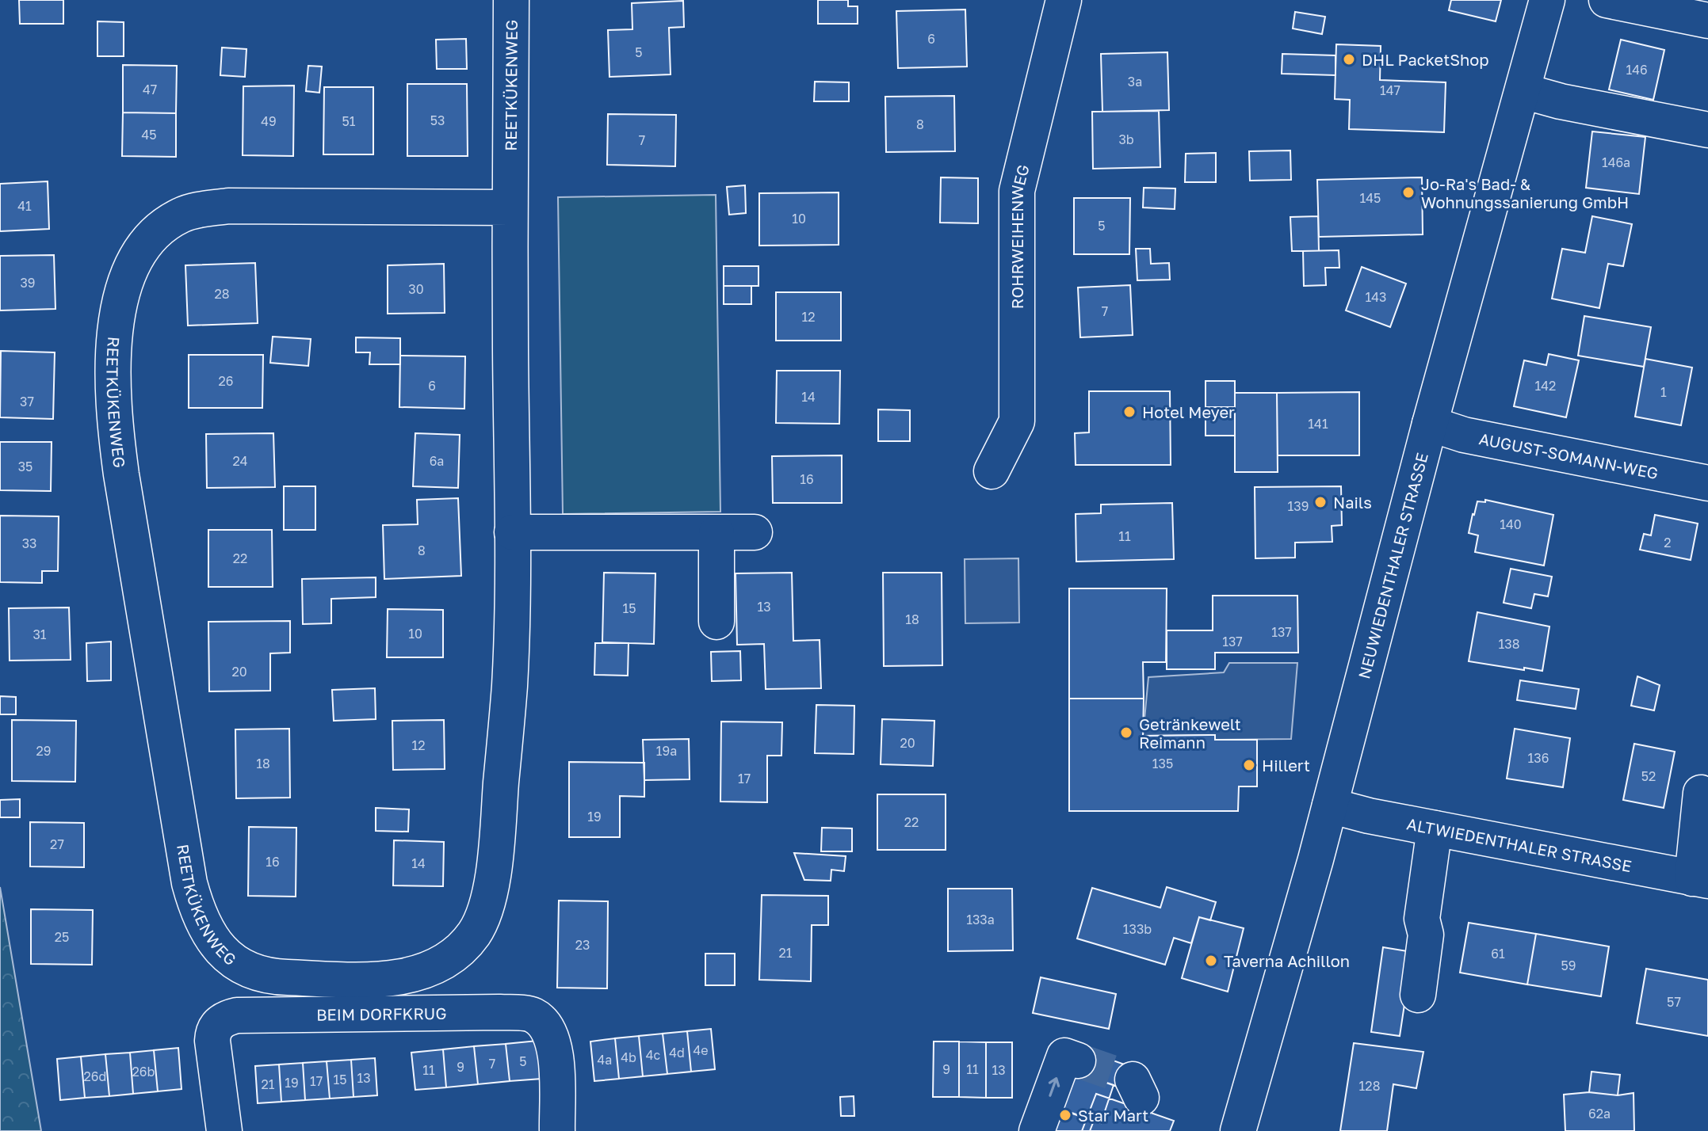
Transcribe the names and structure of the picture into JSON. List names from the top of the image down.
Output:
{
  "streets": {
    "street": [
      "REETKÜKENWEG",
      "ROHRWEIHENWEG",
      "AUGUST-SOMANN-WEG",
      "NEUWIEDENTHALER STRASSE",
      "ALTWIEDENTHALER STRASSE",
      "BEIM DORFKRUG"
    ]
  },
  "crossings": [
    ["AUGUST-SOMANN-WEG", "NEUWIEDENTHALER STRASSE"],
    ["NEUWIEDENTHALER STRASSE", "ALTWIEDENTHALER STRASSE"]
  ],
  "places": [
    "DHL PacketShop",
    "Jo-Ra's Bad- & Wohnungssanierung GmbH",
    "Hotel Meyer",
    "Nails",
    "Getränkewelt Reimann",
    "Hillert",
    "Taverna Achillon",
    "Star Mart"
  ],
  "house_numbers": [
    "6",
    "5",
    "146",
    "3a",
    "47",
    "147",
    "53",
    "49",
    "51",
    "8",
    "45",
    "3b",
    "7",
    "146a",
    "145",
    "41",
    "10",
    "5",
    "39",
    "30",
    "28",
    "143",
    "7",
    "12",
    "26",
    "6",
    "142",
    "1",
    "14",
    "37",
    "141",
    "24",
    "6a",
    "35",
    "16",
    "139",
    "140",
    "11",
    "2",
    "33",
    "8",
    "22",
    "13",
    "15",
    "18",
    "137",
    "10",
    "31",
    "137",
    "138",
    "20",
    "20",
    "12",
    "29",
    "19a",
    "136",
    "18",
    "135",
    "52",
    "17",
    "19",
    "22",
    "27",
    "16",
    "14",
    "133a",
    "133b",
    "25",
    "23",
    "21",
    "61",
    "59",
    "57",
    "4e",
    "4d",
    "4c",
    "4b",
    "4a",
    "5",
    "7",
    "9",
    "9",
    "11",
    "11",
    "13",
    "26b",
    "26d",
    "13",
    "15",
    "17",
    "19",
    "21",
    "128",
    "62a"
  ]
}
